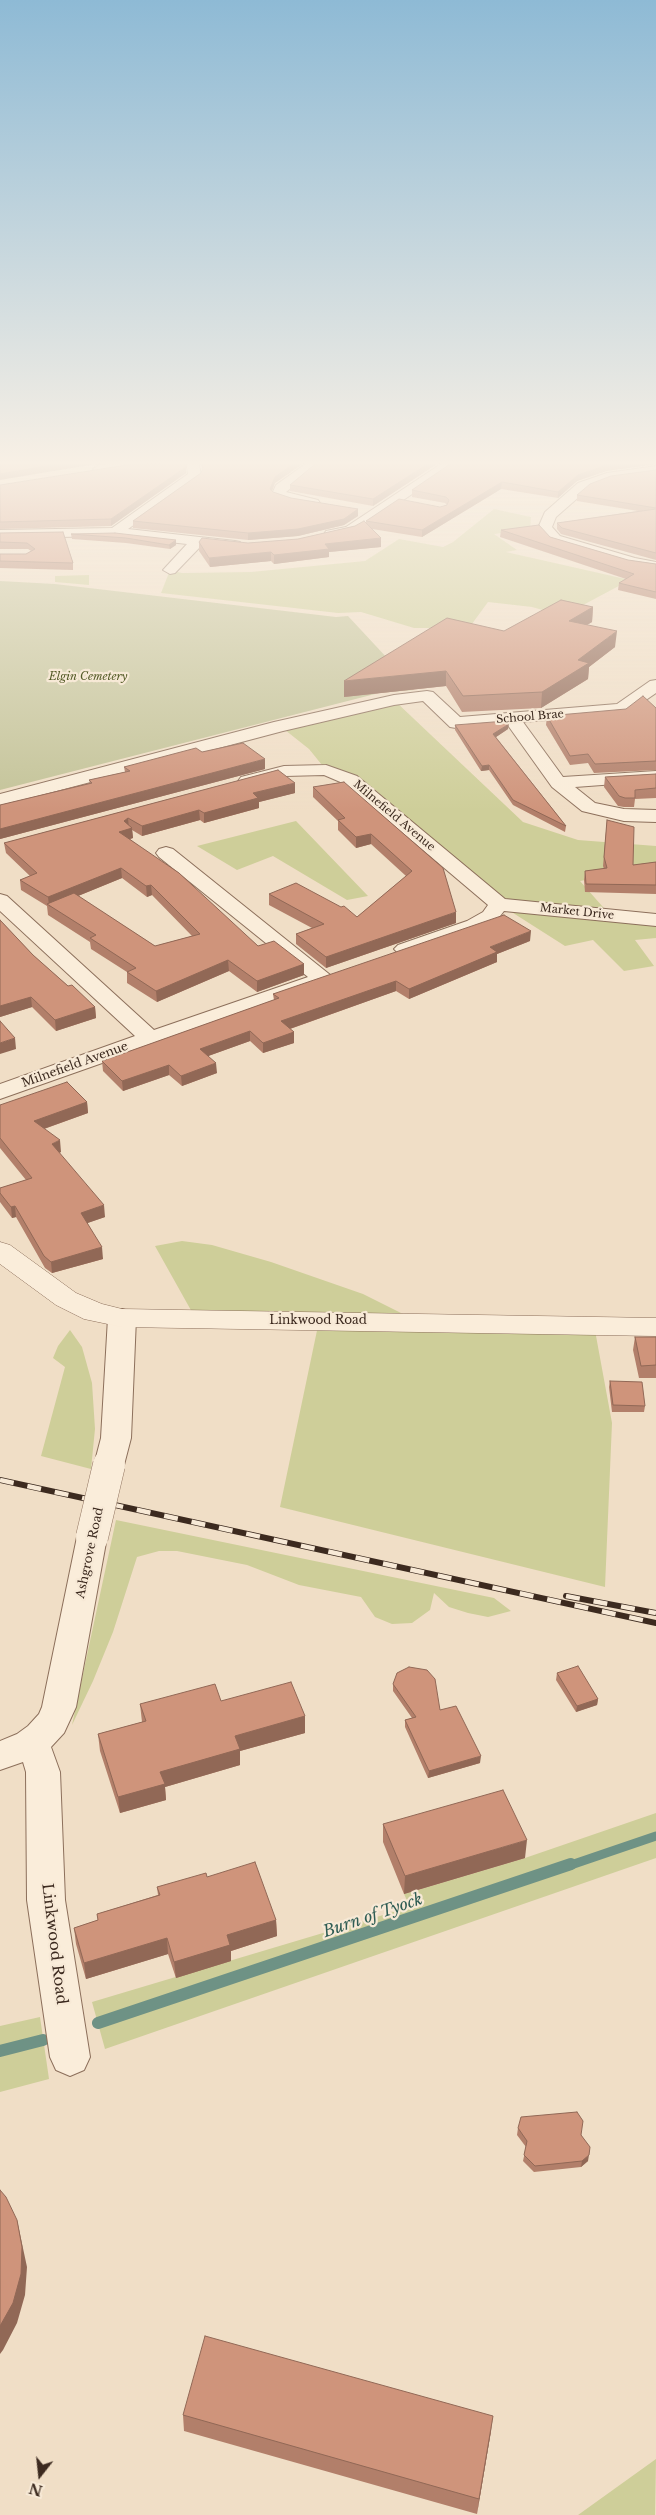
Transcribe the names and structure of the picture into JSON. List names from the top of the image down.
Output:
{
  "streets": {
    "street": [
      "School Brae",
      "Milnefield Avenue",
      "Market Drive",
      "Linkwood Road",
      "Ashgrove Road"
    ]
  },
  "crossings": [
    ["Milnefield Avenue", "Market Drive"],
    ["Linkwood Road", "Ashgrove Road"]
  ],
  "water": ["Burn of Tyock"],
  "parks": ["Elgin Cemetery"],
  "north": "bottom"
}
